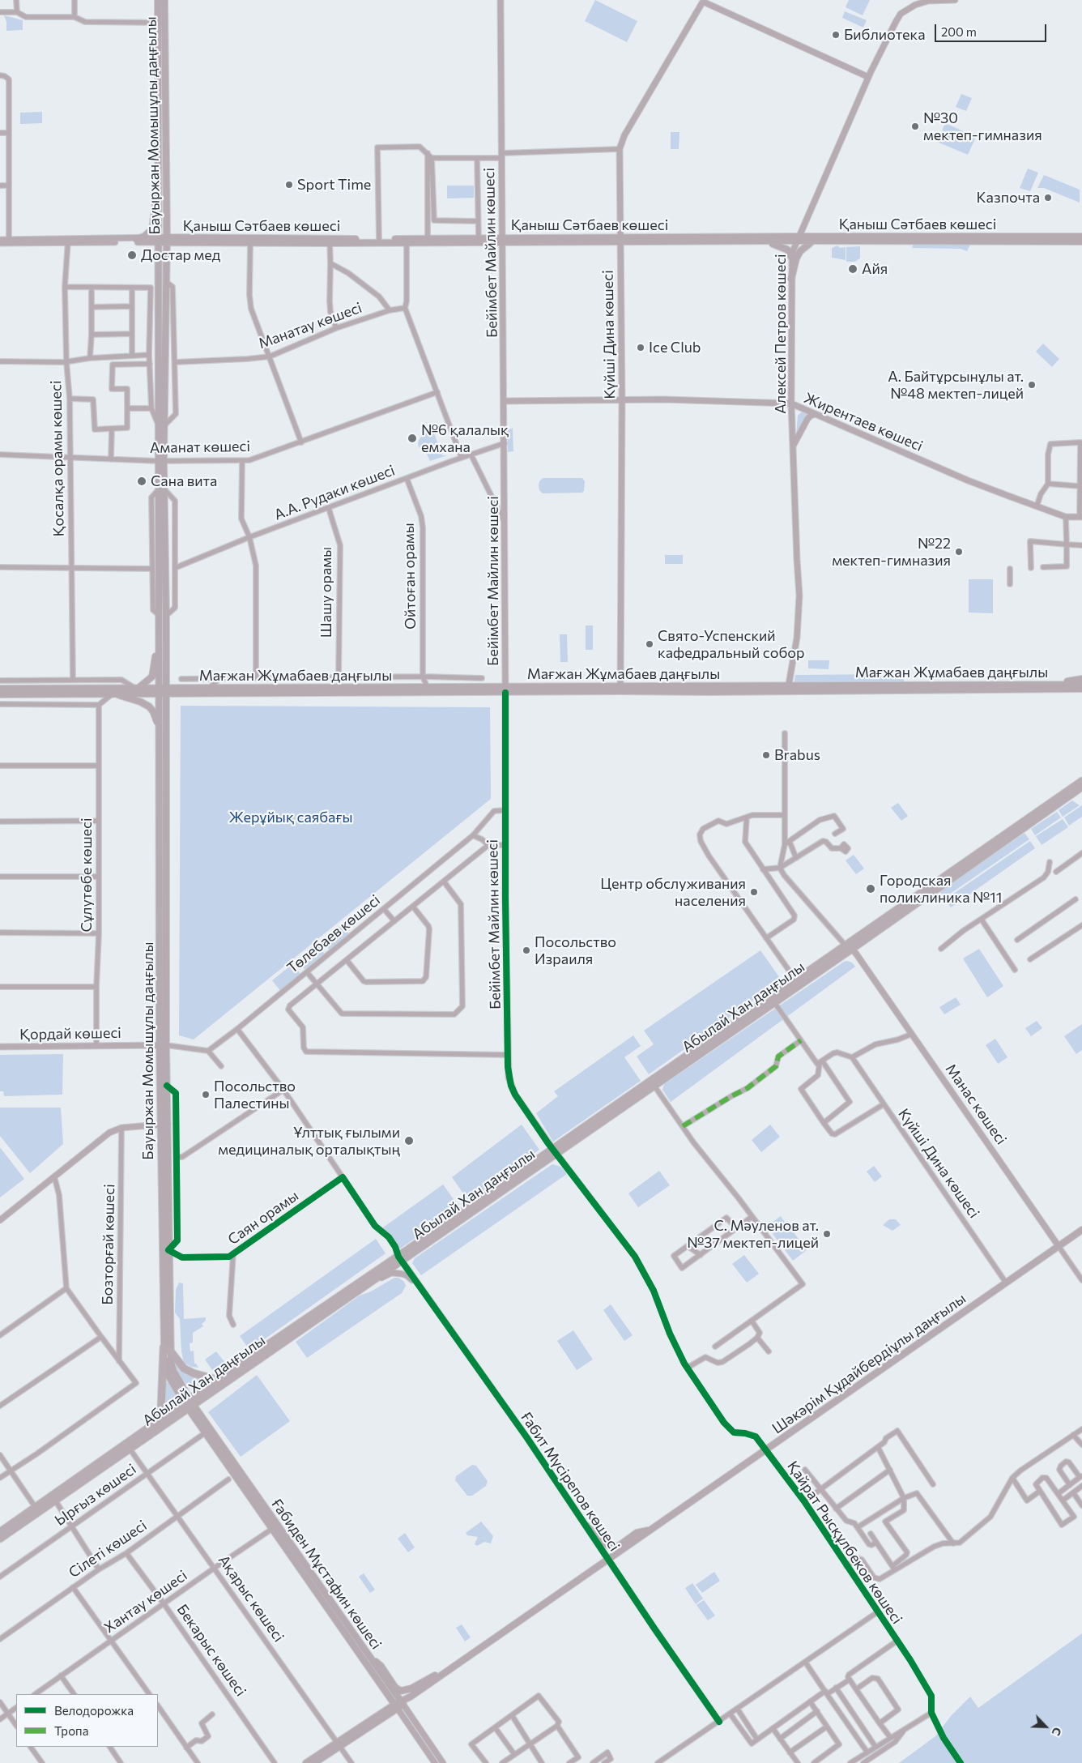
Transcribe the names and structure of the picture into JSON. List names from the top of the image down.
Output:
{
  "streets": {
    "main road": [
      "Бауыржан Момышұлы даңғылы",
      "Қаныш Сәтбаев көшесі",
      "Мағжан Жұмабаев даңғылы",
      "Абылай Хан даңғылы",
      "Шәкәрім Құдайбердіұлы даңғылы",
      "Ғабиден Мұстафин көшесі"
    ],
    "street": [
      "Бейімбет Майлин көшесі",
      "Манатау көшесі",
      "Алексей Петров көшесі",
      "Күйші Дина көшесі",
      "Жирентаев көшесі",
      "Аманат көшесі",
      "Қосалқа орамы көшесі",
      "А.А. Рудаки көшесі",
      "Ойтоған орамы",
      "Шашу орамы",
      "Сұлутөбе көшесі",
      "Төлебаев көшесі",
      "Қордай көшесі",
      "Манас көшесі",
      "Саян орамы",
      "Бозторғай көшесі",
      "Ғабит Мүсірепов көшесі",
      "Ырғыз көшесі",
      "Қайрат Рысқұлбеков көшесі",
      "Сілеті көшесі",
      "Ақарыс көшесі",
      "Хантау көшесі",
      "Бекарыс көшесі"
    ]
  },
  "crossings": [
    ["Бауыржан Момышұлы даңғылы", "Қаныш Сәтбаев көшесі"],
    ["Бауыржан Момышұлы даңғылы", "Аманат көшесі"],
    ["Бауыржан Момышұлы даңғылы", "Мағжан Жұмабаев даңғылы"],
    ["Бауыржан Момышұлы даңғылы", "Абылай Хан даңғылы"],
    ["Бауыржан Момышұлы даңғылы", "Қордай көшесі"],
    ["Бауыржан Момышұлы даңғылы", "Саян орамы"],
    ["Бауыржан Момышұлы даңғылы", "Ғабиден Мұстафин көшесі"],
    ["Қаныш Сәтбаев көшесі", "Бейімбет Майлин көшесі"],
    ["Қаныш Сәтбаев көшесі", "Алексей Петров көшесі"],
    ["Қаныш Сәтбаев көшесі", "Күйші Дина көшесі"],
    ["Қаныш Сәтбаев көшесі", "Қосалқа орамы көшесі"],
    ["Бейімбет Майлин көшесі", "Жирентаев көшесі"],
    ["Бейімбет Майлин көшесі", "А.А. Рудаки көшесі"],
    ["Бейімбет Майлин көшесі", "Мағжан Жұмабаев даңғылы"],
    ["Бейімбет Майлин көшесі", "Төлебаев көшесі"],
    ["Бейімбет Майлин көшесі", "Абылай Хан даңғылы"],
    ["Бейімбет Майлин көшесі", "Қайрат Рысқұлбеков көшесі"],
    ["Алексей Петров көшесі", "Жирентаев көшесі"],
    ["Алексей Петров көшесі", "Мағжан Жұмабаев даңғылы"],
    ["Күйші Дина көшесі", "Жирентаев көшесі"],
    ["Күйші Дина көшесі", "Мағжан Жұмабаев даңғылы"],
    ["Күйші Дина көшесі", "Шәкәрім Құдайбердіұлы даңғылы"],
    ["Аманат көшесі", "Қосалқа орамы көшесі"],
    ["Қосалқа орамы көшесі", "Мағжан Жұмабаев даңғылы"],
    ["А.А. Рудаки көшесі", "Ойтоған орамы"],
    ["А.А. Рудаки көшесі", "Шашу орамы"],
    ["Сұлутөбе көшесі", "Қордай көшесі"],
    ["Абылай Хан даңғылы", "Манас көшесі"],
    ["Абылай Хан даңғылы", "Ғабит Мүсірепов көшесі"],
    ["Абылай Хан даңғылы", "Қайрат Рысқұлбеков көшесі"],
    ["Абылай Хан даңғылы", "Ғабиден Мұстафин көшесі"],
    ["Абылай Хан даңғылы", "Ақарыс көшесі"],
    ["Манас көшесі", "Шәкәрім Құдайбердіұлы даңғылы"],
    ["Шәкәрім Құдайбердіұлы даңғылы", "Ғабит Мүсірепов көшесі"],
    ["Шәкәрім Құдайбердіұлы даңғылы", "Қайрат Рысқұлбеков көшесі"],
    ["Шәкәрім Құдайбердіұлы даңғылы", "Ғабиден Мұстафин көшесі"],
    ["Шәкәрім Құдайбердіұлы даңғылы", "Ақарыс көшесі"],
    ["Ырғыз көшесі", "Ғабиден Мұстафин көшесі"],
    ["Ырғыз көшесі", "Ақарыс көшесі"],
    ["Сілеті көшесі", "Ақарыс көшесі"],
    ["Сілеті көшесі", "Бекарыс көшесі"],
    ["Ғабиден Мұстафин көшесі", "Хантау көшесі"],
    ["Ақарыс көшесі", "Хантау көшесі"],
    ["Хантау көшесі", "Бекарыс көшесі"]
  ],
  "parks": ["Жерұйық саябағы"],
  "places": [
    "Библиотека",
    "№30 мектеп-гимназия",
    "Sport Time",
    "Казпочта",
    "Достар мед",
    "Айя",
    "Ice Club",
    "А. Байтұрсынұлы ат. №48 мектеп-лицей",
    "№6 қалалық емхана",
    "Сана вита",
    "№22 мектеп-гимназия",
    "Свято-Успенский кафедральный собор",
    "Brabus",
    "Городская поликлиника №11",
    "Центр обслуживания населения",
    "Посольство Израиля",
    "Посольство Палестины",
    "Ұлттық ғылыми медициналық орталықтың",
    "С. Мәуленов ат. №37 мектеп-лицей"
  ],
  "legend": ["Велодорожка", "Тропа"],
  "scale_bar": "200 m",
  "north": "bottom right"
}
